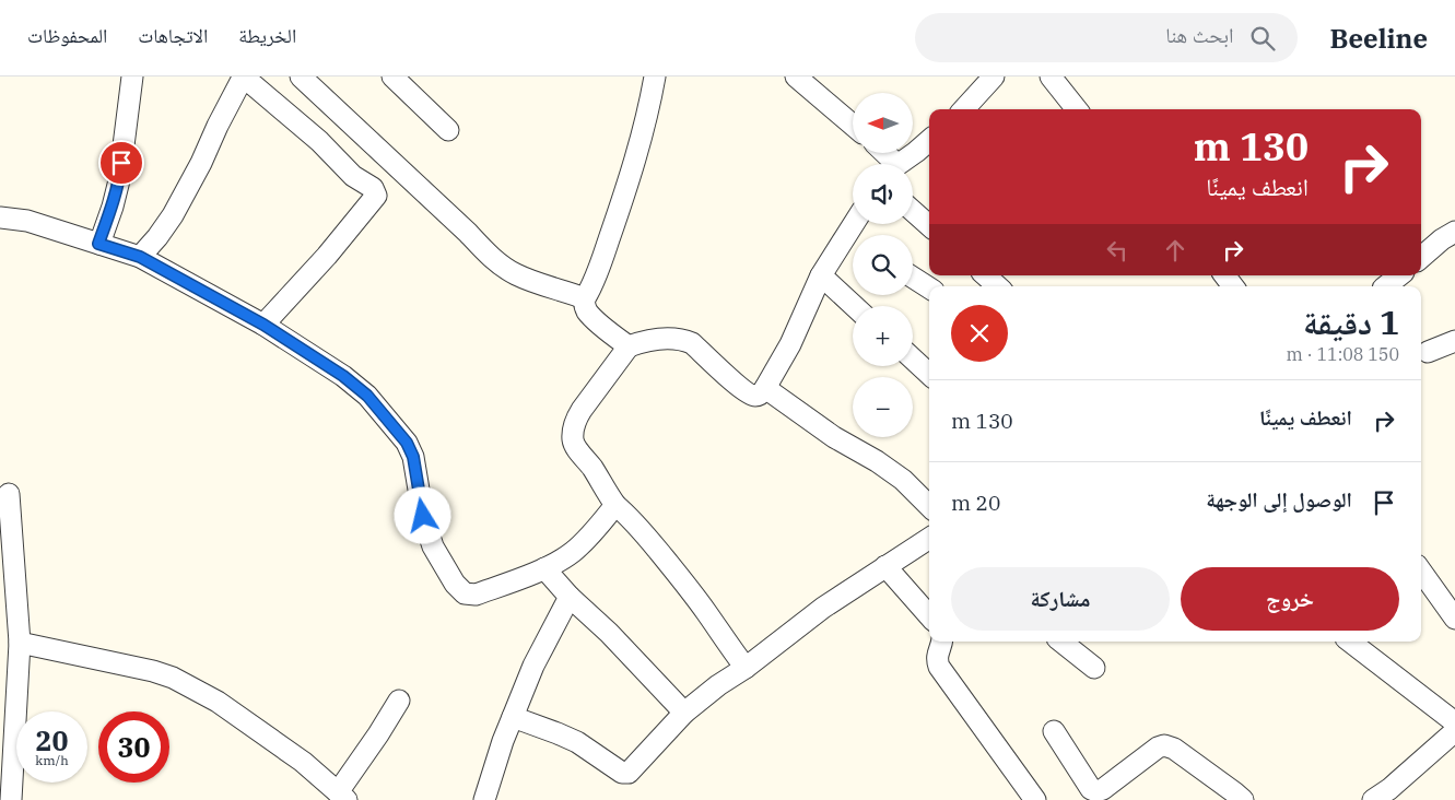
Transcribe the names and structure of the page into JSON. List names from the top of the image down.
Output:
{
  "north": "left",
  "page": {
    "header": "Beeline",
    "search": "ابحث هنا",
    "nav": ["الخريطة", "الاتجاهات", "المحفوظات"],
    "map_buttons": ["+", "−"],
    "turn": ["130 m", "انعطف يمينًا"],
    "heading": ["1 دقيقة", "150 m · 11:08"],
    "list": [
      {
        "name": "انعطف يمينًا",
        "value": "130 m"
      },
      {
        "name": "الوصول إلى الوجهة",
        "value": "20 m"
      }
    ],
    "buttons": ["خروج", "مشاركة"],
    "speed": "20 km/h",
    "limit": "30"
  }
}
